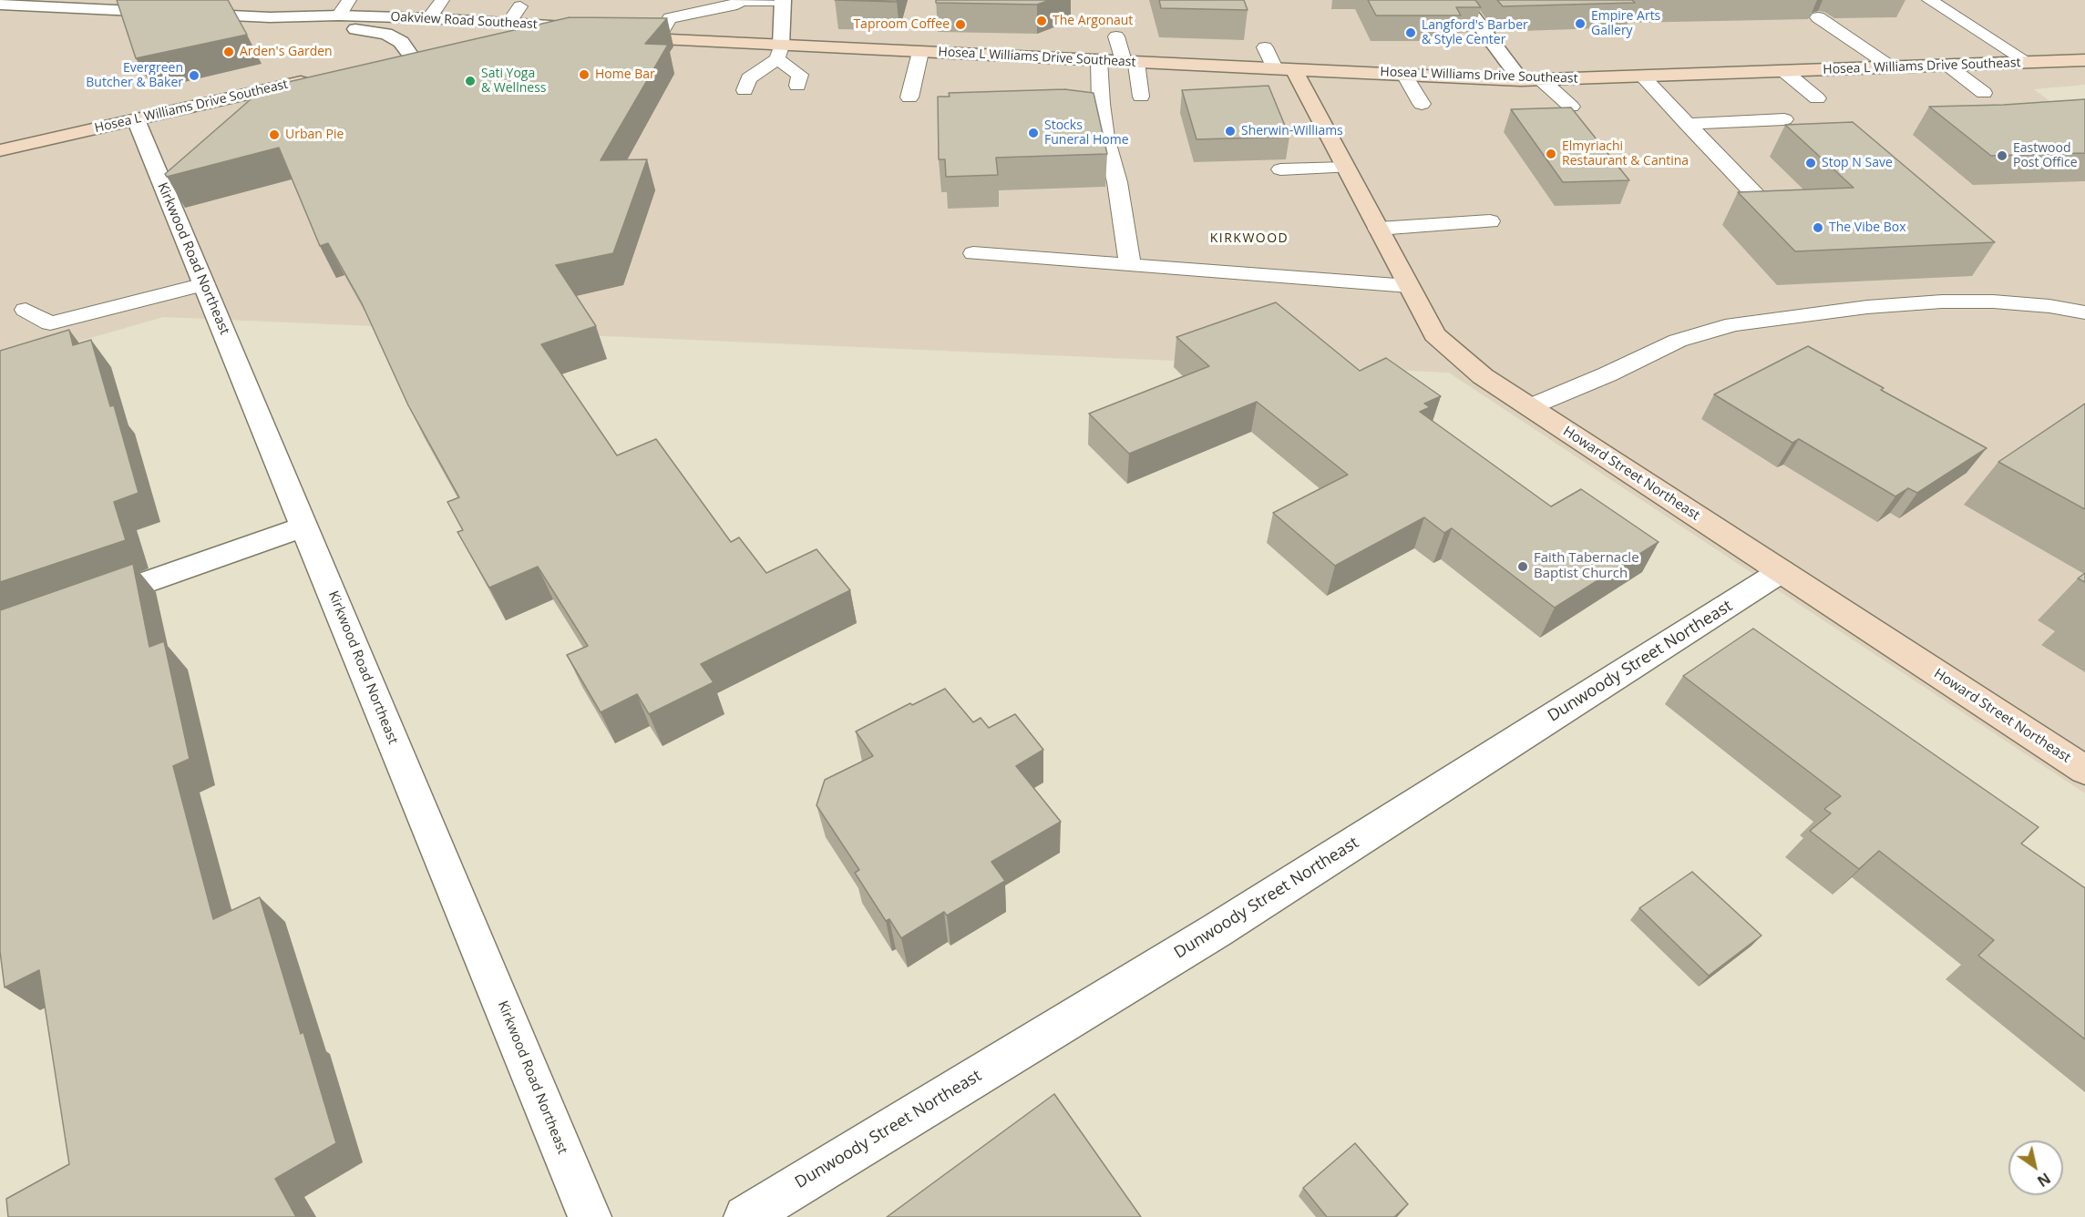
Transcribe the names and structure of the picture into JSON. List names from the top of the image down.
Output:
{
  "streets": {
    "street": [
      "Oakview Road Southeast",
      "Hosea L Williams Drive Southeast",
      "Kirkwood Road Northeast",
      "Howard Street Northeast",
      "Dunwoody Street Northeast"
    ]
  },
  "crossings": [
    ["Hosea L Williams Drive Southeast", "Kirkwood Road Northeast"],
    ["Hosea L Williams Drive Southeast", "Howard Street Northeast"],
    ["Howard Street Northeast", "Dunwoody Street Northeast"]
  ],
  "districts": ["KIRKWOOD"],
  "places": [
    "The Argonaut",
    "Empire Arts Gallery",
    "Taproom Coffee",
    "Langford's Barber & Style Center",
    "Arden's Garden",
    "Home Bar",
    "Evergreen Butcher & Baker",
    "Sati Yoga & Wellness",
    "Sherwin-Williams",
    "Stocks Funeral Home",
    "Urban Pie",
    "Elmyriachi Restaurant & Cantina",
    "Eastwood Post Office",
    "Stop N Save",
    "The Vibe Box",
    "Faith Tabernacle Baptist Church"
  ],
  "north": "bottom right"
}
